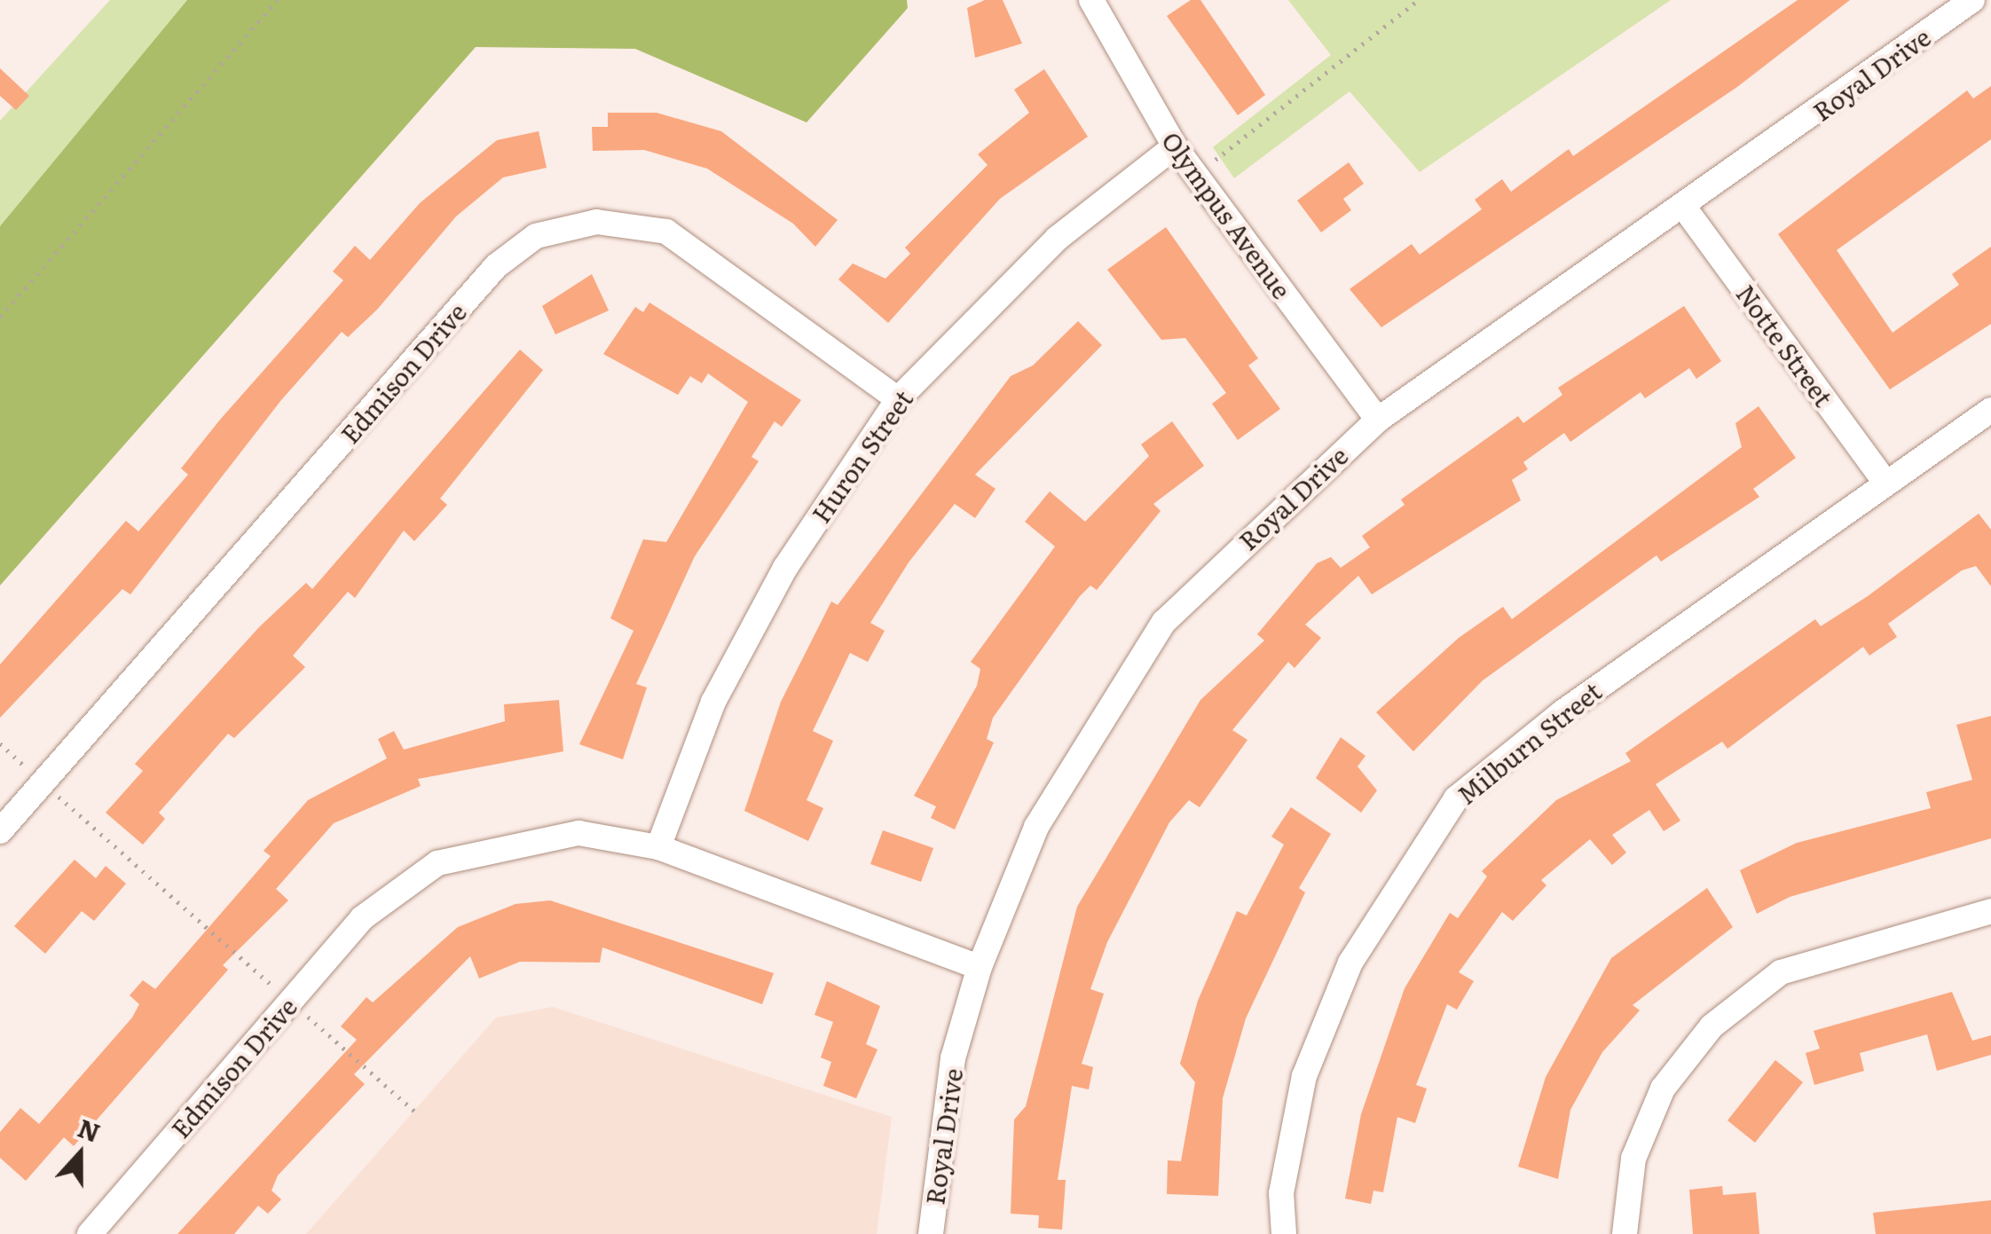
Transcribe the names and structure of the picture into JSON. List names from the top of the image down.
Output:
{
  "streets": {
    "street": [
      "Royal Drive",
      "Olympus Avenue",
      "Notte Street",
      "Edmison Drive",
      "Huron Street",
      "Milburn Street"
    ]
  },
  "crossings": [
    ["Royal Drive", "Olympus Avenue"],
    ["Royal Drive", "Notte Street"],
    ["Royal Drive", "Edmison Drive"],
    ["Olympus Avenue", "Huron Street"],
    ["Notte Street", "Milburn Street"],
    ["Edmison Drive", "Huron Street"]
  ],
  "north": "top"
}
